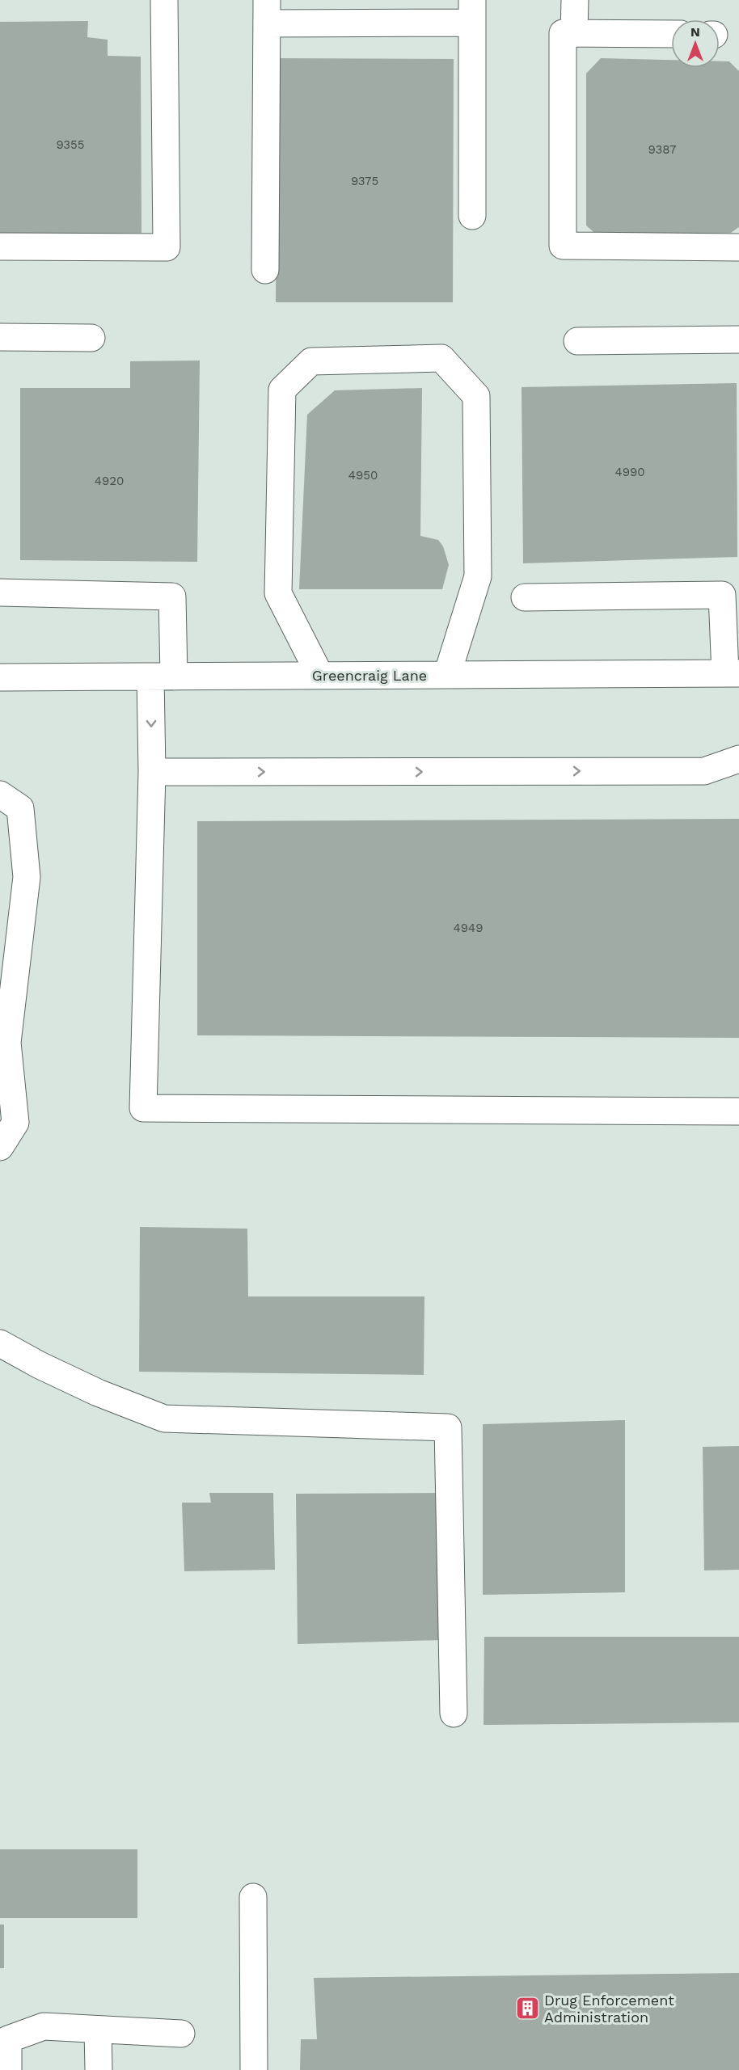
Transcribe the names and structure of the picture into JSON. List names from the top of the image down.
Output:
{
  "streets": {
    "street": ["Greencraig Lane"]
  },
  "places": {
    "building": ["Drug Enforcement Administration"]
  },
  "house_numbers": [
    "9355",
    "9387",
    "9375",
    "4990",
    "4950",
    "4920",
    "4949"
  ],
  "north": "top"
}
